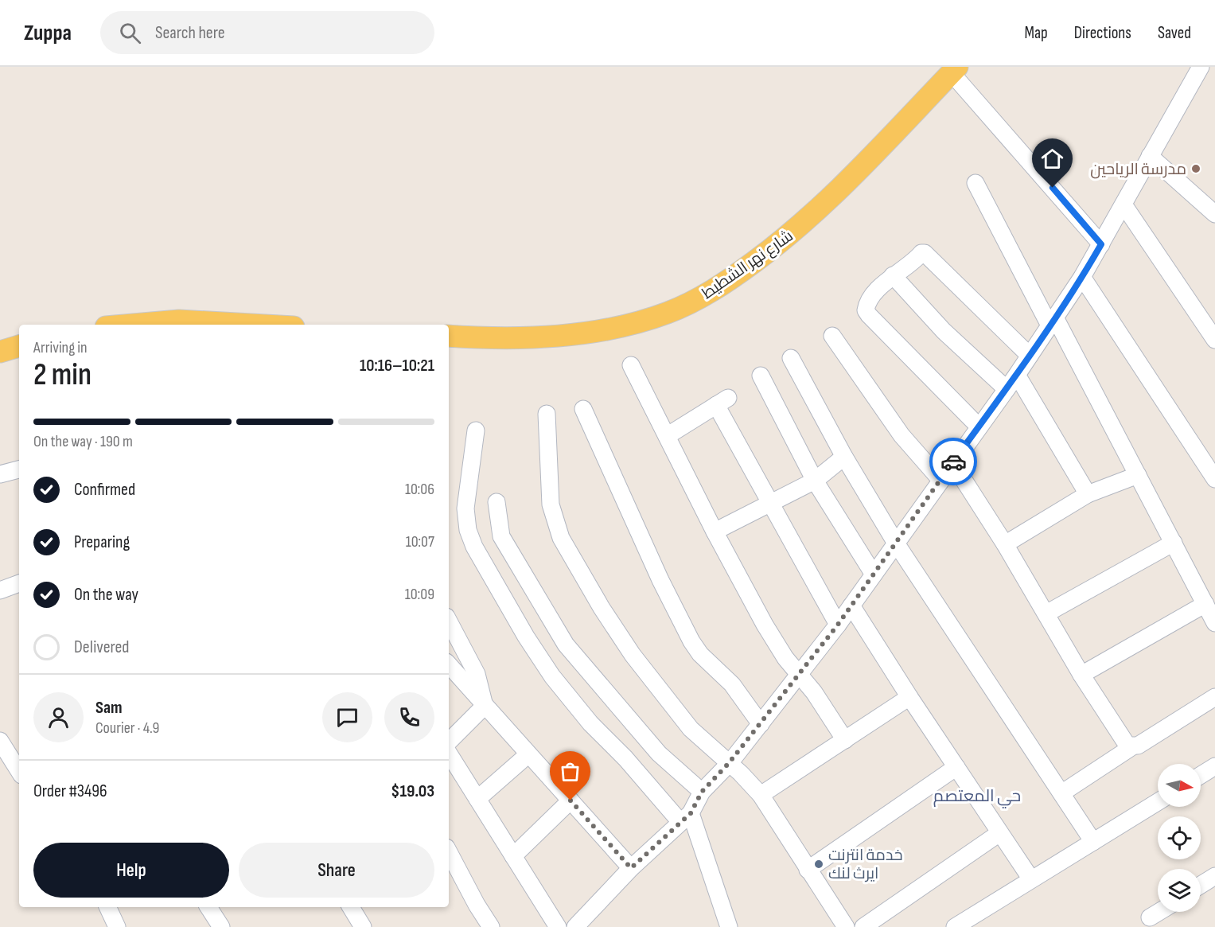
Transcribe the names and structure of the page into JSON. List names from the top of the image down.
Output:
{
  "streets": {
    "main road": ["شارع نهر الشطيط"]
  },
  "districts": ["حي المعتصم"],
  "places": ["مدرسة الرياحين", "خدمة انترنت ايرث لنك"],
  "north": "right",
  "page": {
    "header": "Zuppa",
    "search": "Search here",
    "nav": ["Map", "Directions", "Saved"],
    "heading": ["2 min", "Arriving in", "10:16–10:21"],
    "panel": [
      "Sam",
      "Courier · 4.9",
      "Order #3496",
      "$19.03"
    ],
    "bar": "On the way · 190 m",
    "list": [
      ["Confirmed", "10:06"],
      ["Preparing", "10:07"],
      ["On the way", "10:09"],
      "Delivered"
    ],
    "buttons": ["Help", "Share"]
  }
}
